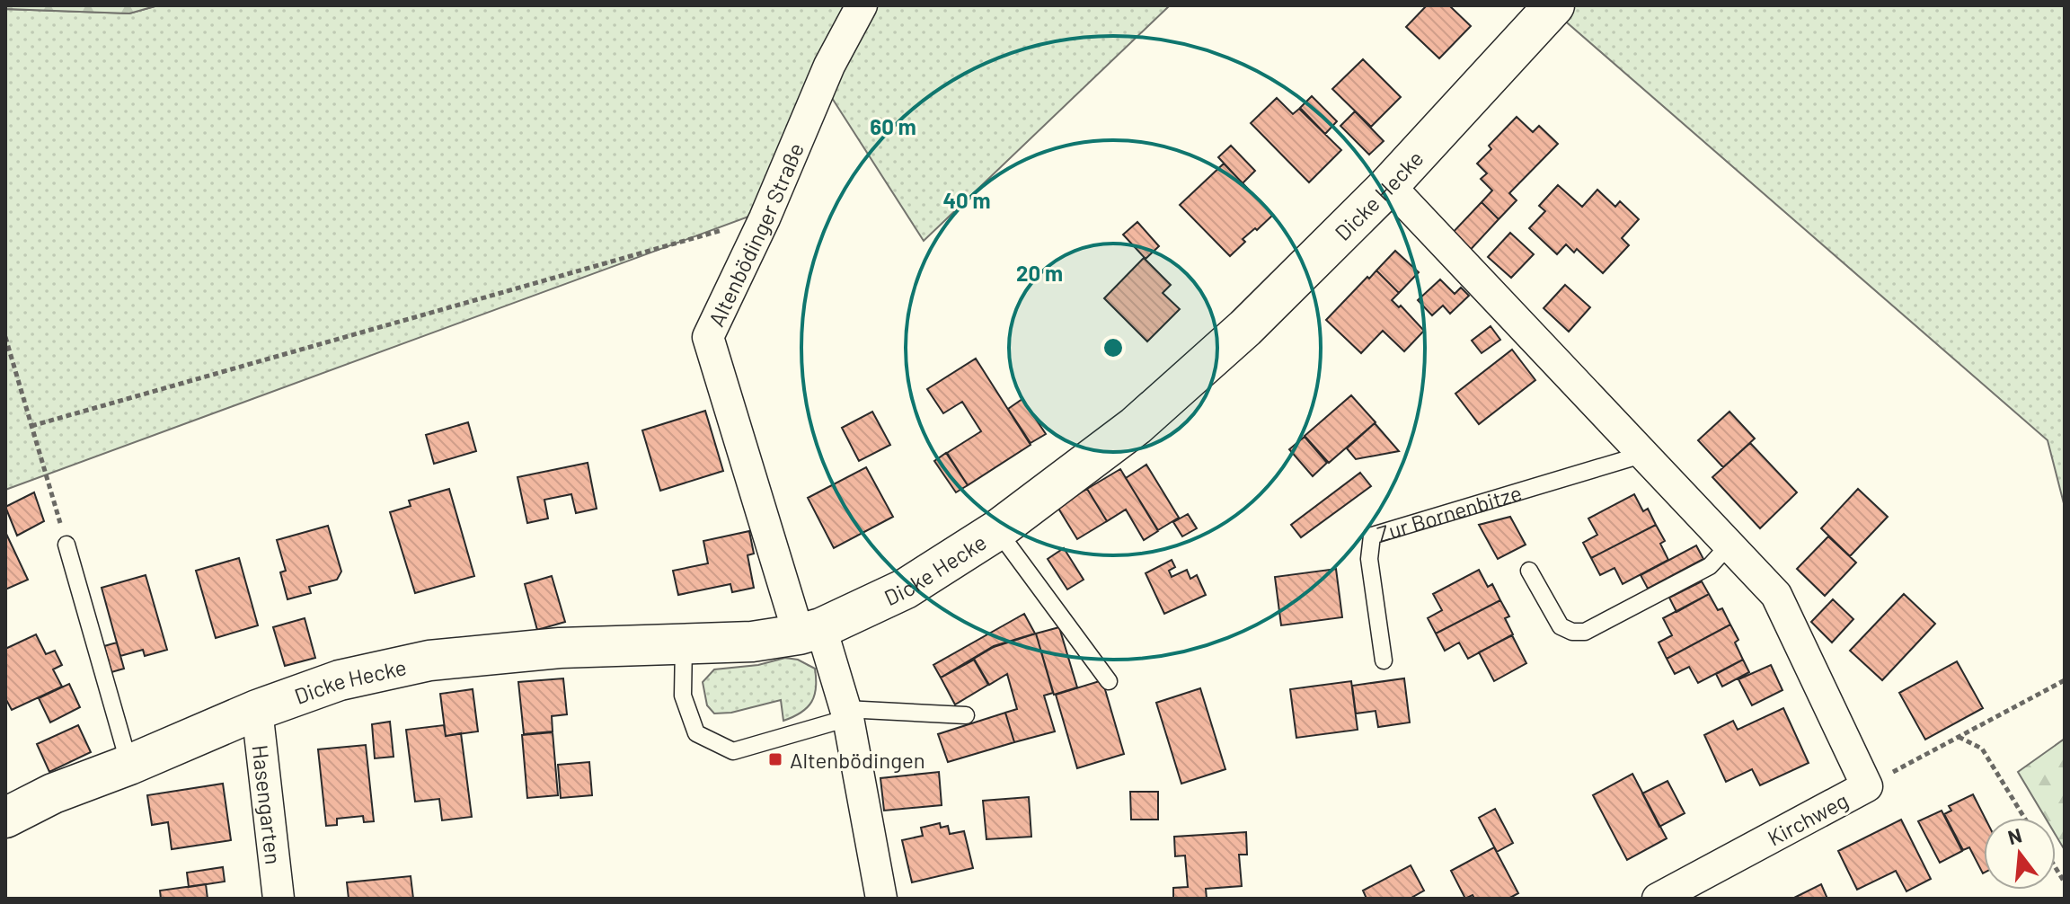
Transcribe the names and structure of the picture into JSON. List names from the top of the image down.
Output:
{
  "streets": {
    "street": [
      "Dicke Hecke",
      "Altenbödinger Straße",
      "Hasengarten",
      "Kirchweg"
    ],
    "lane": ["Zur Bornenbitze"]
  },
  "crossings": [
    ["Dicke Hecke", "Altenbödinger Straße"],
    ["Dicke Hecke", "Hasengarten"]
  ],
  "places": {
    "transit": ["Altenbödingen"]
  },
  "north": "top",
  "rings": ["60 m", "40 m", "20 m"]
}
